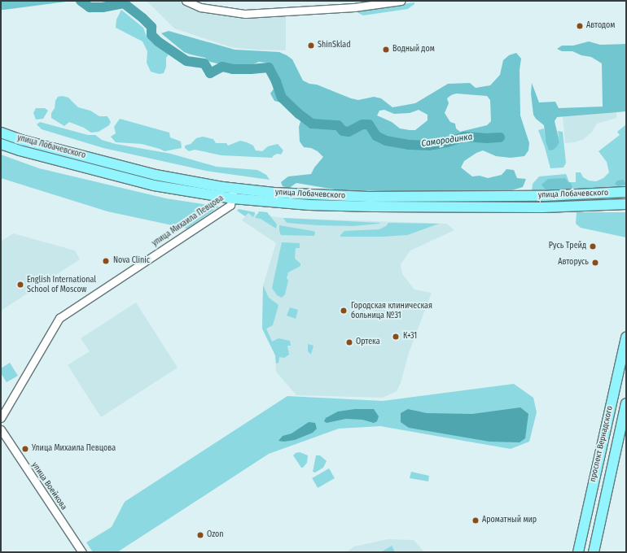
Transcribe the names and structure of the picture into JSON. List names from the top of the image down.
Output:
{
  "streets": {
    "main road": ["улица Лобачевского", "проспект Вернадского"],
    "street": ["улица Михаила Певцова", "улица Воейкова"]
  },
  "crossings": [
    ["улица Лобачевского", "улица Михаила Певцова"]
  ],
  "water": ["Самородинка"],
  "places": [
    "Автодом",
    "ShinSklad",
    "Водный дом",
    "Русь Трейд",
    "Nova Clinic",
    "Авторусь",
    "English International School of Moscow",
    "Городская клиническая больница №31",
    "К+31",
    "Ортека",
    "Улица Михаила Певцова",
    "Ароматный мир",
    "Ozon"
  ]
}
